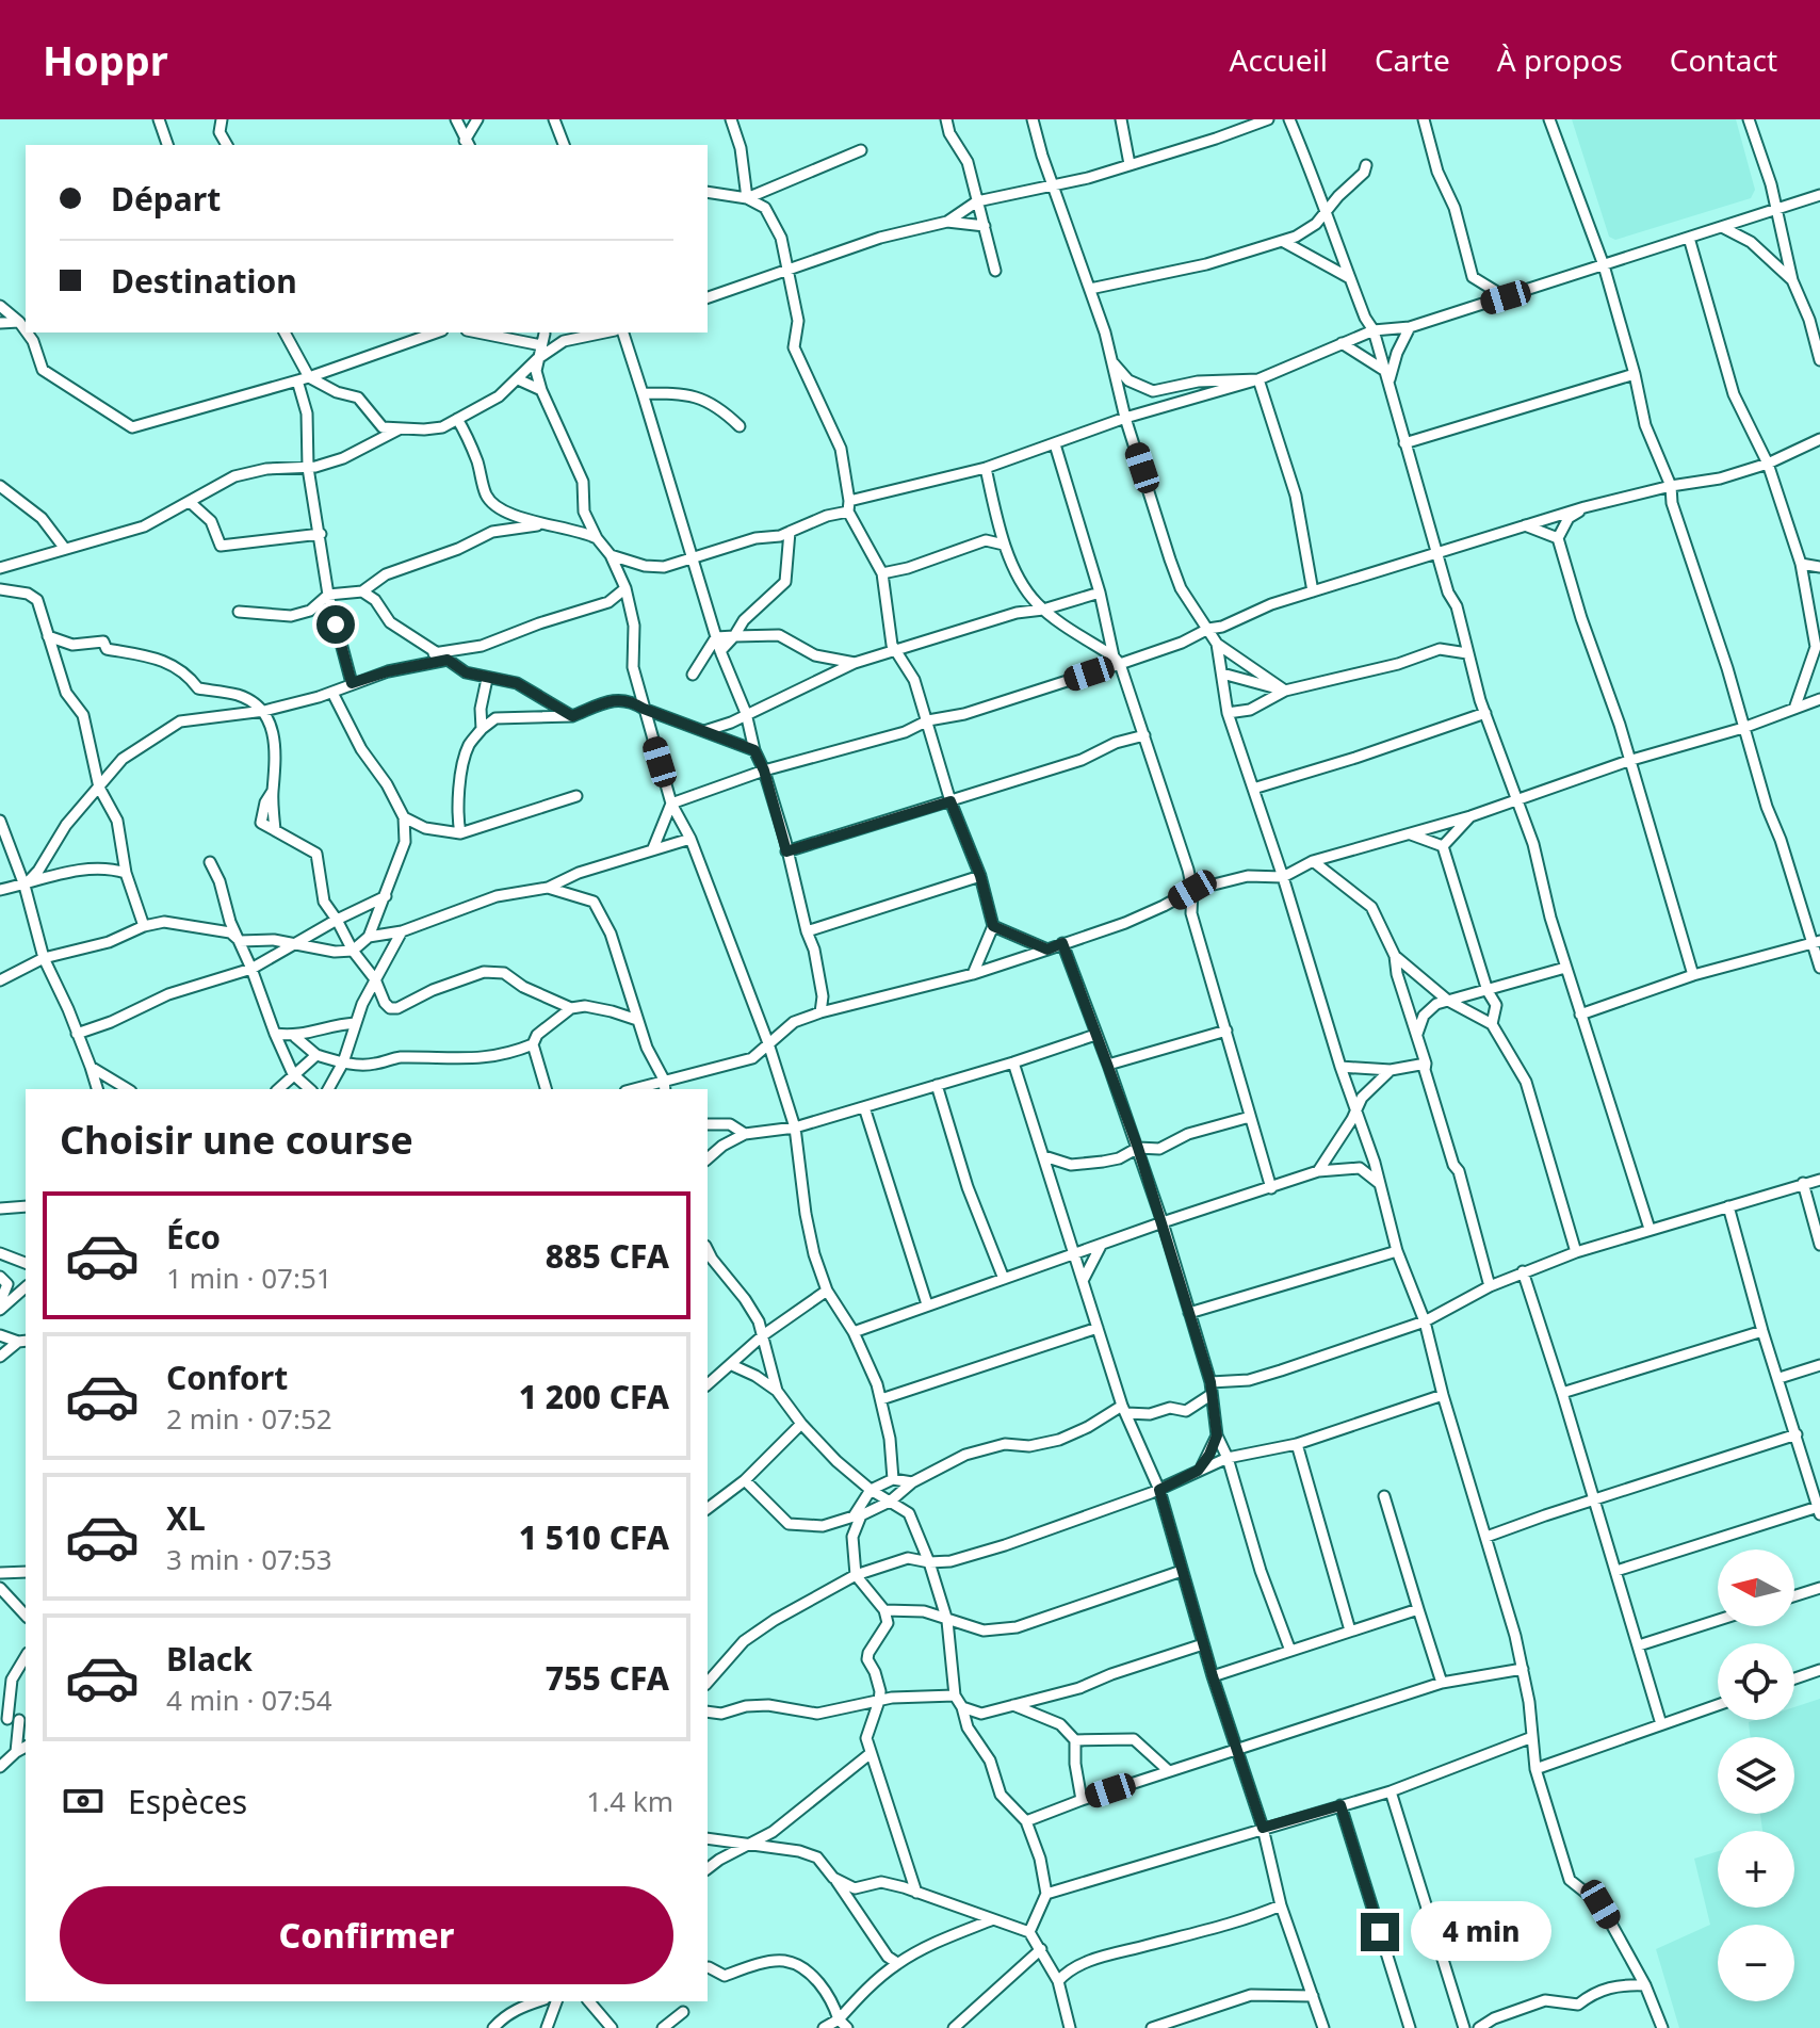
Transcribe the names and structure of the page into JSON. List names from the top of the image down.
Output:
{
  "north": "left",
  "page": {
    "header": "Hoppr",
    "nav": [
      "Accueil",
      "Carte",
      "À propos",
      "Contact"
    ],
    "banner": ["Départ", "Destination"],
    "heading": "Choisir une course",
    "list": [
      {
        "name": "Éco",
        "note": "1 min · 07:51",
        "value": "885 CFA"
      },
      {
        "name": "Confort",
        "note": "2 min · 07:52",
        "value": "1 200 CFA"
      },
      {
        "name": "XL",
        "note": "3 min · 07:53",
        "value": "1 510 CFA"
      },
      {
        "name": "Black",
        "note": "4 min · 07:54",
        "value": "755 CFA"
      }
    ],
    "map_buttons": ["+", "−"],
    "pay": ["Espèces", "1.4 km"],
    "buttons": "Confirmer",
    "bubble": "4 min"
  }
}
